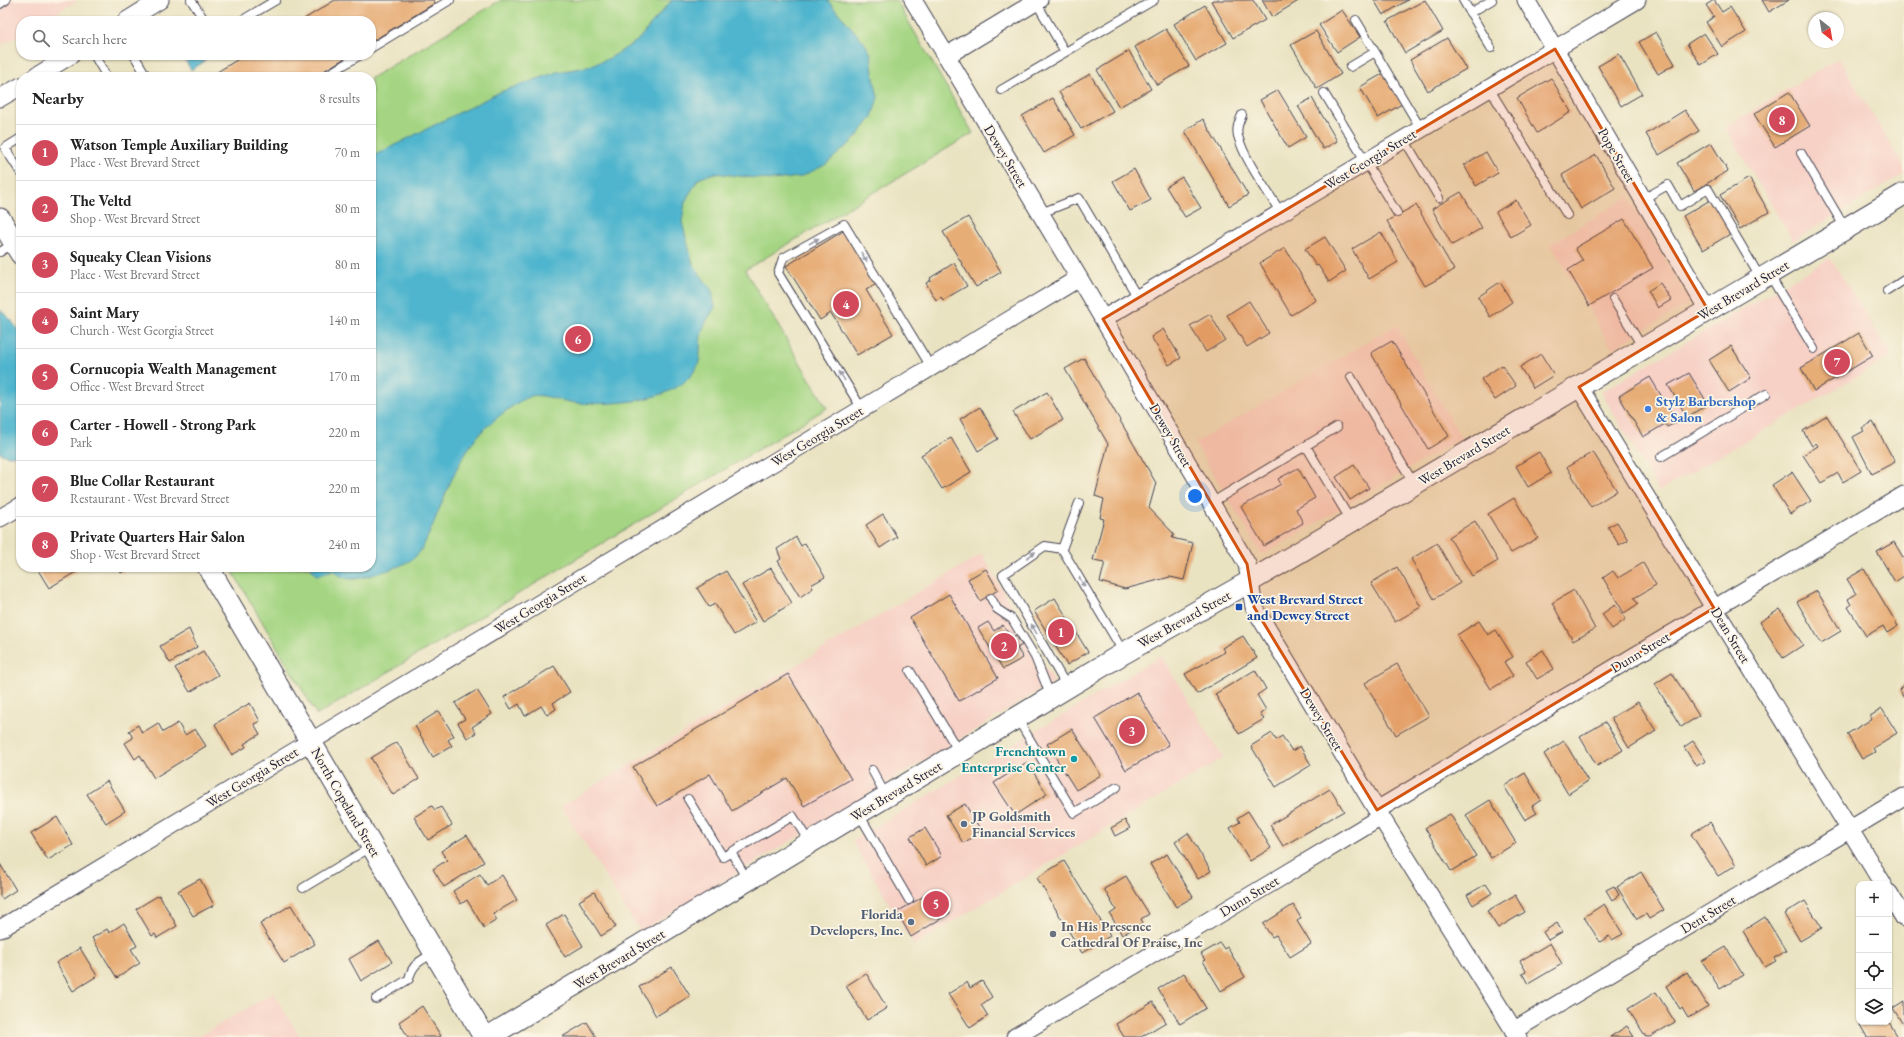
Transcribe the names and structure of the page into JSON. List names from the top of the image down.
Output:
{
  "streets": {
    "street": [
      "Pope Street",
      "Dewey Street",
      "West Georgia Street",
      "West Brevard Street",
      "Dean Street",
      "Dunn Street",
      "North Copeland Street",
      "Dent Street"
    ]
  },
  "crossings": [
    ["Pope Street", "West Georgia Street"],
    ["Pope Street", "West Brevard Street"],
    ["Dewey Street", "West Georgia Street"],
    ["Dewey Street", "West Brevard Street"],
    ["Dewey Street", "Dunn Street"],
    ["Dewey Street", "Dent Street"],
    ["West Georgia Street", "North Copeland Street"],
    ["West Brevard Street", "Dean Street"],
    ["Dean Street", "Dunn Street"],
    ["Dean Street", "Dent Street"]
  ],
  "places": {
    "other": [
      "Stylz Barbershop & Salon",
      "Frenchtown Enterprise Center",
      "JP Goldsmith Financial Services",
      "Florida Developers, Inc.",
      "In His Presence Cathedral Of Praise, Inc"
    ],
    "transit": ["West Brevard Street and Dewey Street"]
  },
  "north": "bottom right",
  "page": {
    "search": "Search here",
    "heading": ["Nearby", "8 results"],
    "pins": [
      "8",
      "4",
      "6",
      "7",
      "1",
      "2",
      "3",
      "5"
    ],
    "list": [
      {
        "mark": "1",
        "name": "Watson Temple Auxiliary Building",
        "note": "Place · West Brevard Street",
        "value": "70 m"
      },
      {
        "mark": "2",
        "name": "The Veltd",
        "note": "Shop · West Brevard Street",
        "value": "80 m"
      },
      {
        "mark": "3",
        "name": "Squeaky Clean Visions",
        "note": "Place · West Brevard Street",
        "value": "80 m"
      },
      {
        "mark": "4",
        "name": "Saint Mary",
        "note": "Church · West Georgia Street",
        "value": "140 m"
      },
      {
        "mark": "5",
        "name": "Cornucopia Wealth Management",
        "note": "Office · West Brevard Street",
        "value": "170 m"
      },
      {
        "mark": "6",
        "name": "Carter - Howell - Strong Park",
        "note": "Park",
        "value": "220 m"
      },
      {
        "mark": "7",
        "name": "Blue Collar Restaurant",
        "note": "Restaurant · West Brevard Street",
        "value": "220 m"
      },
      {
        "mark": "8",
        "name": "Private Quarters Hair Salon",
        "note": "Shop · West Brevard Street",
        "value": "240 m"
      }
    ],
    "map_buttons": ["+", "−"]
  }
}
